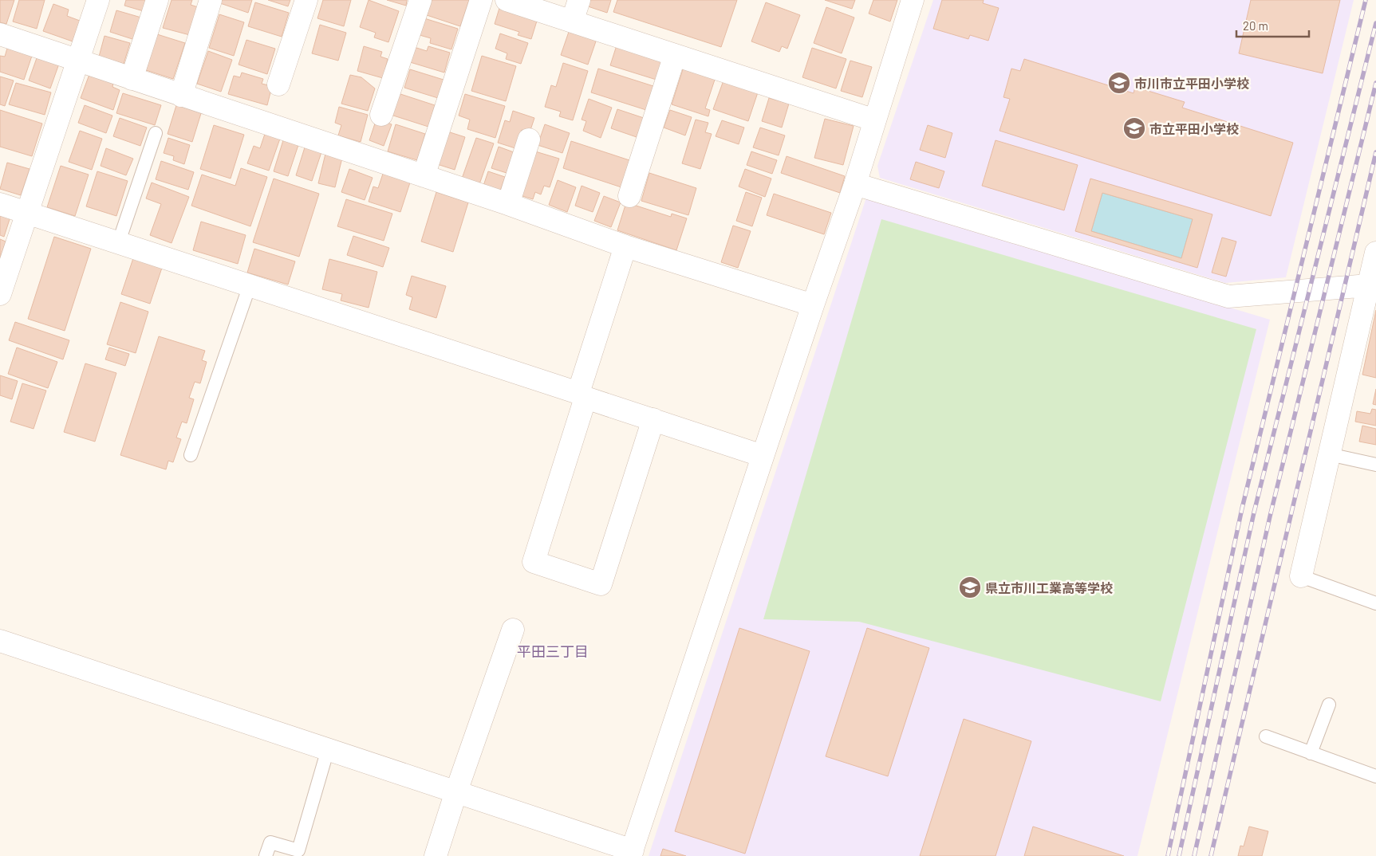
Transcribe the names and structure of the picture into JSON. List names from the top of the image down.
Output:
{
  "districts": ["平田三丁目"],
  "places": {
    "school or university": ["市川市立平田小学校", "市立平田小学校", "県立市川工業高等学校"]
  },
  "scale_bar": "20 m"
}
